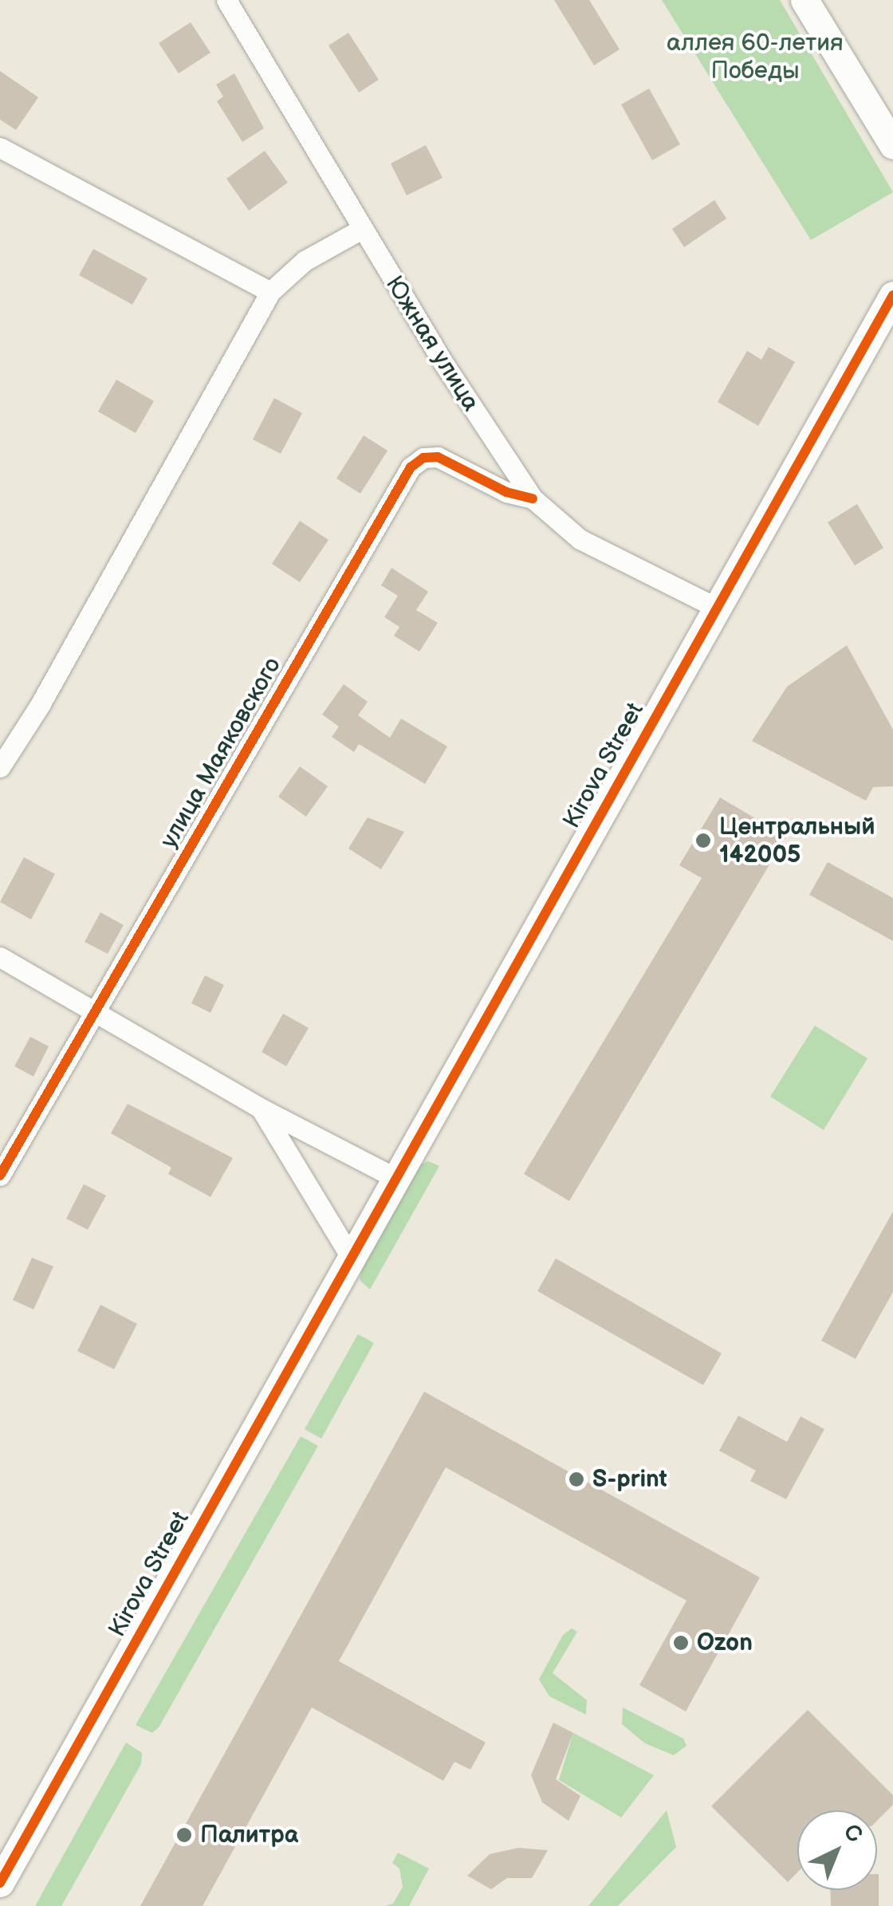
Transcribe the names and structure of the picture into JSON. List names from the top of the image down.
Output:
{
  "streets": {
    "street": ["Южная улица", "улица Маяковского", "Kirova Street"]
  },
  "crossings": [
    ["Южная улица", "улица Маяковского"],
    ["Южная улица", "Kirova Street"]
  ],
  "parks": ["аллея 60-летия Победы"],
  "places": [
    "Центральный 142005",
    "S-print",
    "Ozon",
    "Палитра"
  ],
  "north": "top right"
}
